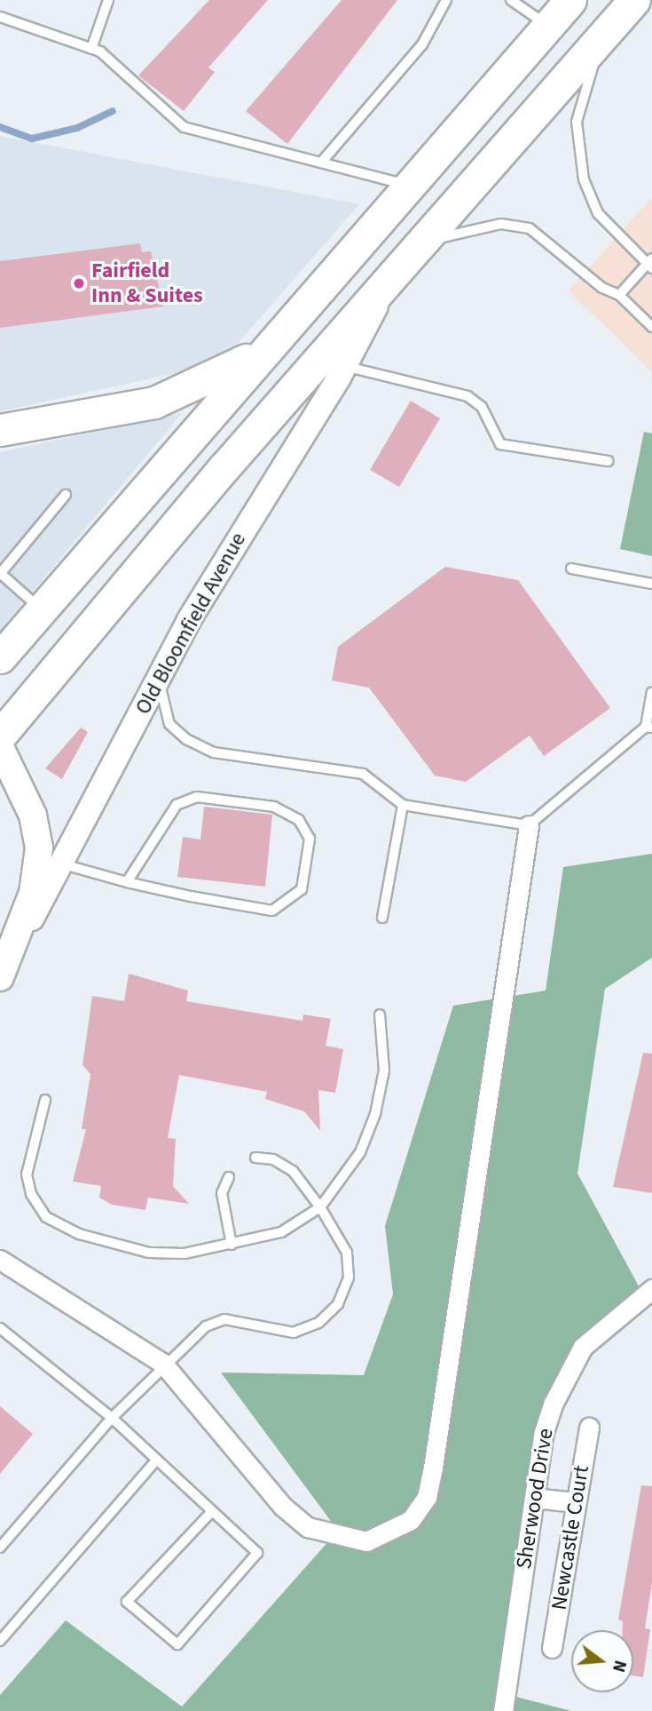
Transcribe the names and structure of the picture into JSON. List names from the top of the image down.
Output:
{
  "streets": {
    "street": ["Old Bloomfield Avenue", "Sherwood Drive", "Newcastle Court"]
  },
  "places": ["Fairfield Inn & Suites"],
  "north": "right"
}
